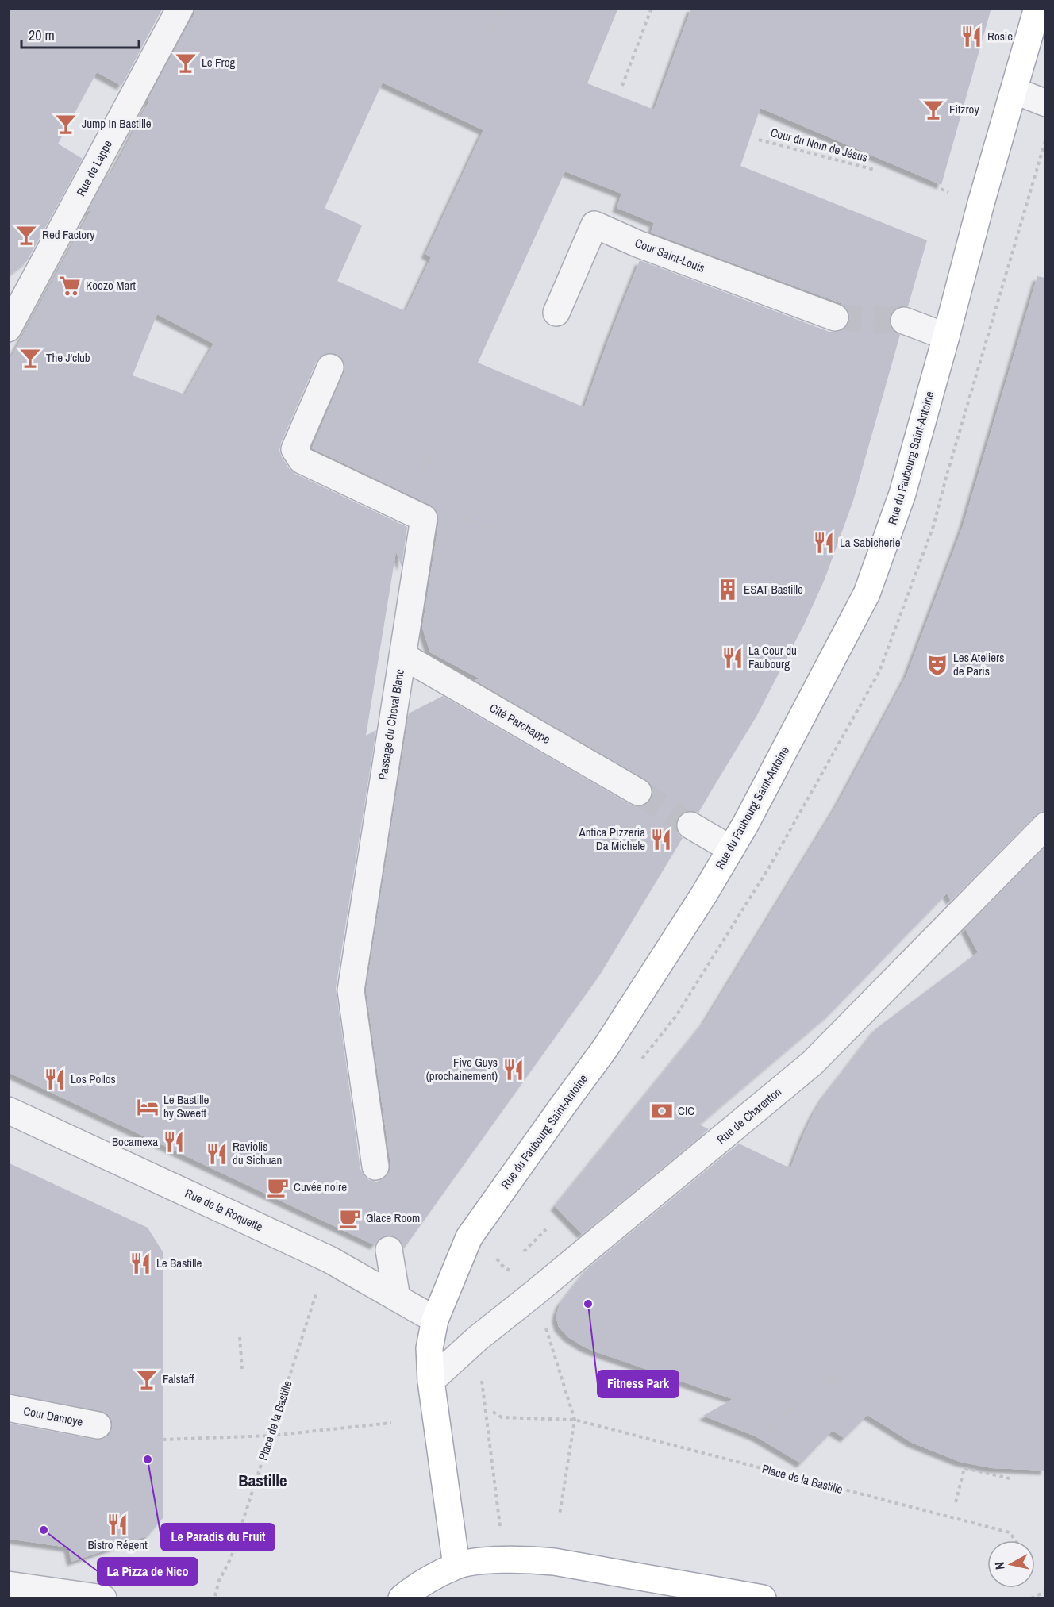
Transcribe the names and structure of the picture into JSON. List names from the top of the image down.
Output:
{
  "streets": {
    "main road": ["Rue du Faubourg Saint-Antoine"],
    "street": [
      "Rue de Lappe",
      "Cour Saint-Louis",
      "Cité Parchappe",
      "Passage du Cheval Blanc",
      "Rue de Charenton",
      "Rue de la Roquette",
      "Cour Damoye"
    ],
    "path": ["Cour du Nom de Jésus", "Place de la Bastille"]
  },
  "crossings": [
    ["Rue du Faubourg Saint-Antoine", "Rue de Charenton"],
    ["Rue du Faubourg Saint-Antoine", "Rue de la Roquette"],
    ["Cité Parchappe", "Passage du Cheval Blanc"]
  ],
  "districts": ["Bastille"],
  "places": {
    "restaurant": [
      "Rosie",
      "La Sabicherie",
      "La Cour du Faubourg",
      "Antica Pizzeria Da Michele",
      "Five Guys (prochainement)",
      "Los Pollos",
      "Bocamexa",
      "Raviolis du Sichuan",
      "Le Bastille",
      "Bistro Régent"
    ],
    "bar": [
      "Le Frog",
      "Fitzroy",
      "Jump In Bastille",
      "Red Factory",
      "The J'club",
      "Falstaff"
    ],
    "supermarket": ["Koozo Mart"],
    "building": ["ESAT Bastille"],
    "theatre": ["Les Ateliers de Paris"],
    "hotel": ["Le Bastille by Sweett"],
    "bank": ["CIC"],
    "cafe": ["Cuvée noire", "Glace Room"],
    "other": ["Fitness Park", "Le Paradis du Fruit", "La Pizza de Nico"]
  },
  "scale_bar": "20 m",
  "north": "left"
}
